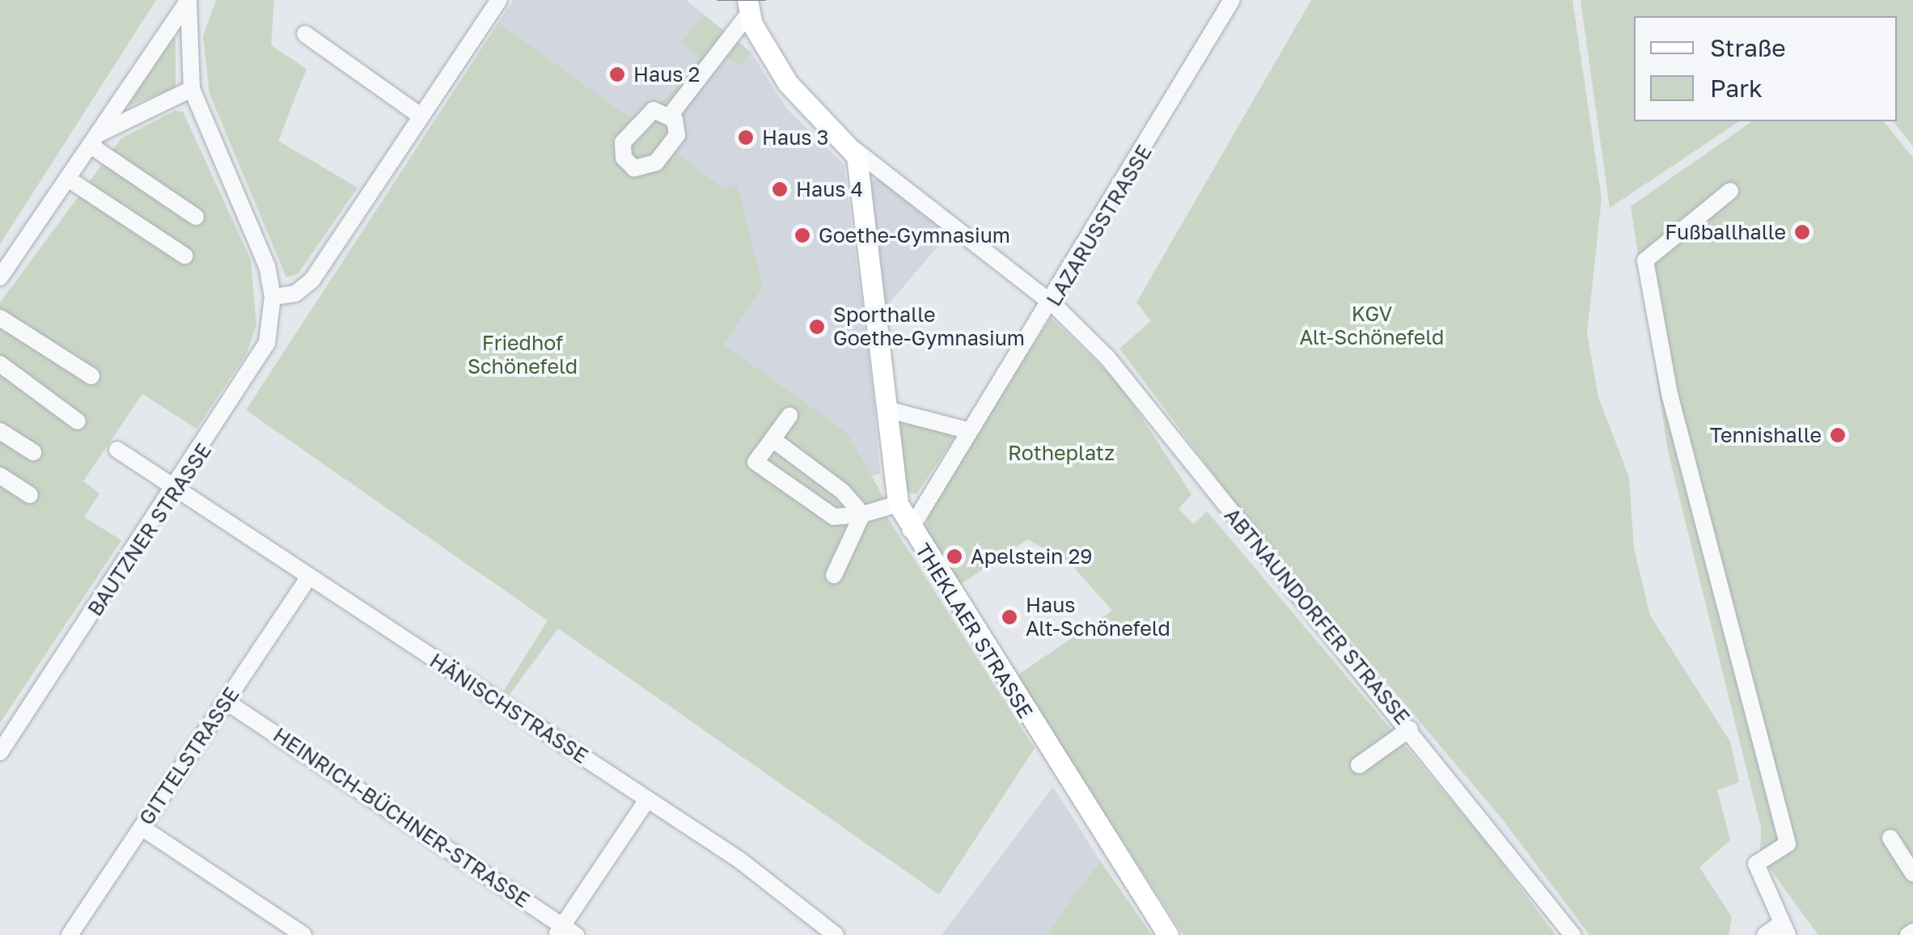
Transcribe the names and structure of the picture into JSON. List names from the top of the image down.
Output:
{
  "streets": {
    "main road": ["THEKLAER STRASSE"],
    "street": [
      "LAZARUSSTRASSE",
      "BAUTZNER STRASSE",
      "ABTNAUNDORFER STRASSE",
      "HÄNISCHSTRASSE",
      "GITTELSTRASSE",
      "HEINRICH-BÜCHNER-STRASSE"
    ]
  },
  "crossings": [
    ["LAZARUSSTRASSE", "ABTNAUNDORFER STRASSE"],
    ["LAZARUSSTRASSE", "THEKLAER STRASSE"],
    ["BAUTZNER STRASSE", "HÄNISCHSTRASSE"],
    ["ABTNAUNDORFER STRASSE", "THEKLAER STRASSE"],
    ["HÄNISCHSTRASSE", "GITTELSTRASSE"],
    ["GITTELSTRASSE", "HEINRICH-BÜCHNER-STRASSE"]
  ],
  "parks": ["KGV Alt-Schönefeld", "Friedhof Schönefeld", "Rotheplatz"],
  "places": [
    "Haus 2",
    "Haus 3",
    "Haus 4",
    "Fußballhalle",
    "Goethe-Gymnasium",
    "Sporthalle Goethe-Gymnasium",
    "Tennishalle",
    "Apelstein 29",
    "Haus Alt-Schönefeld"
  ],
  "legend": ["Straße", "Park"]
}
